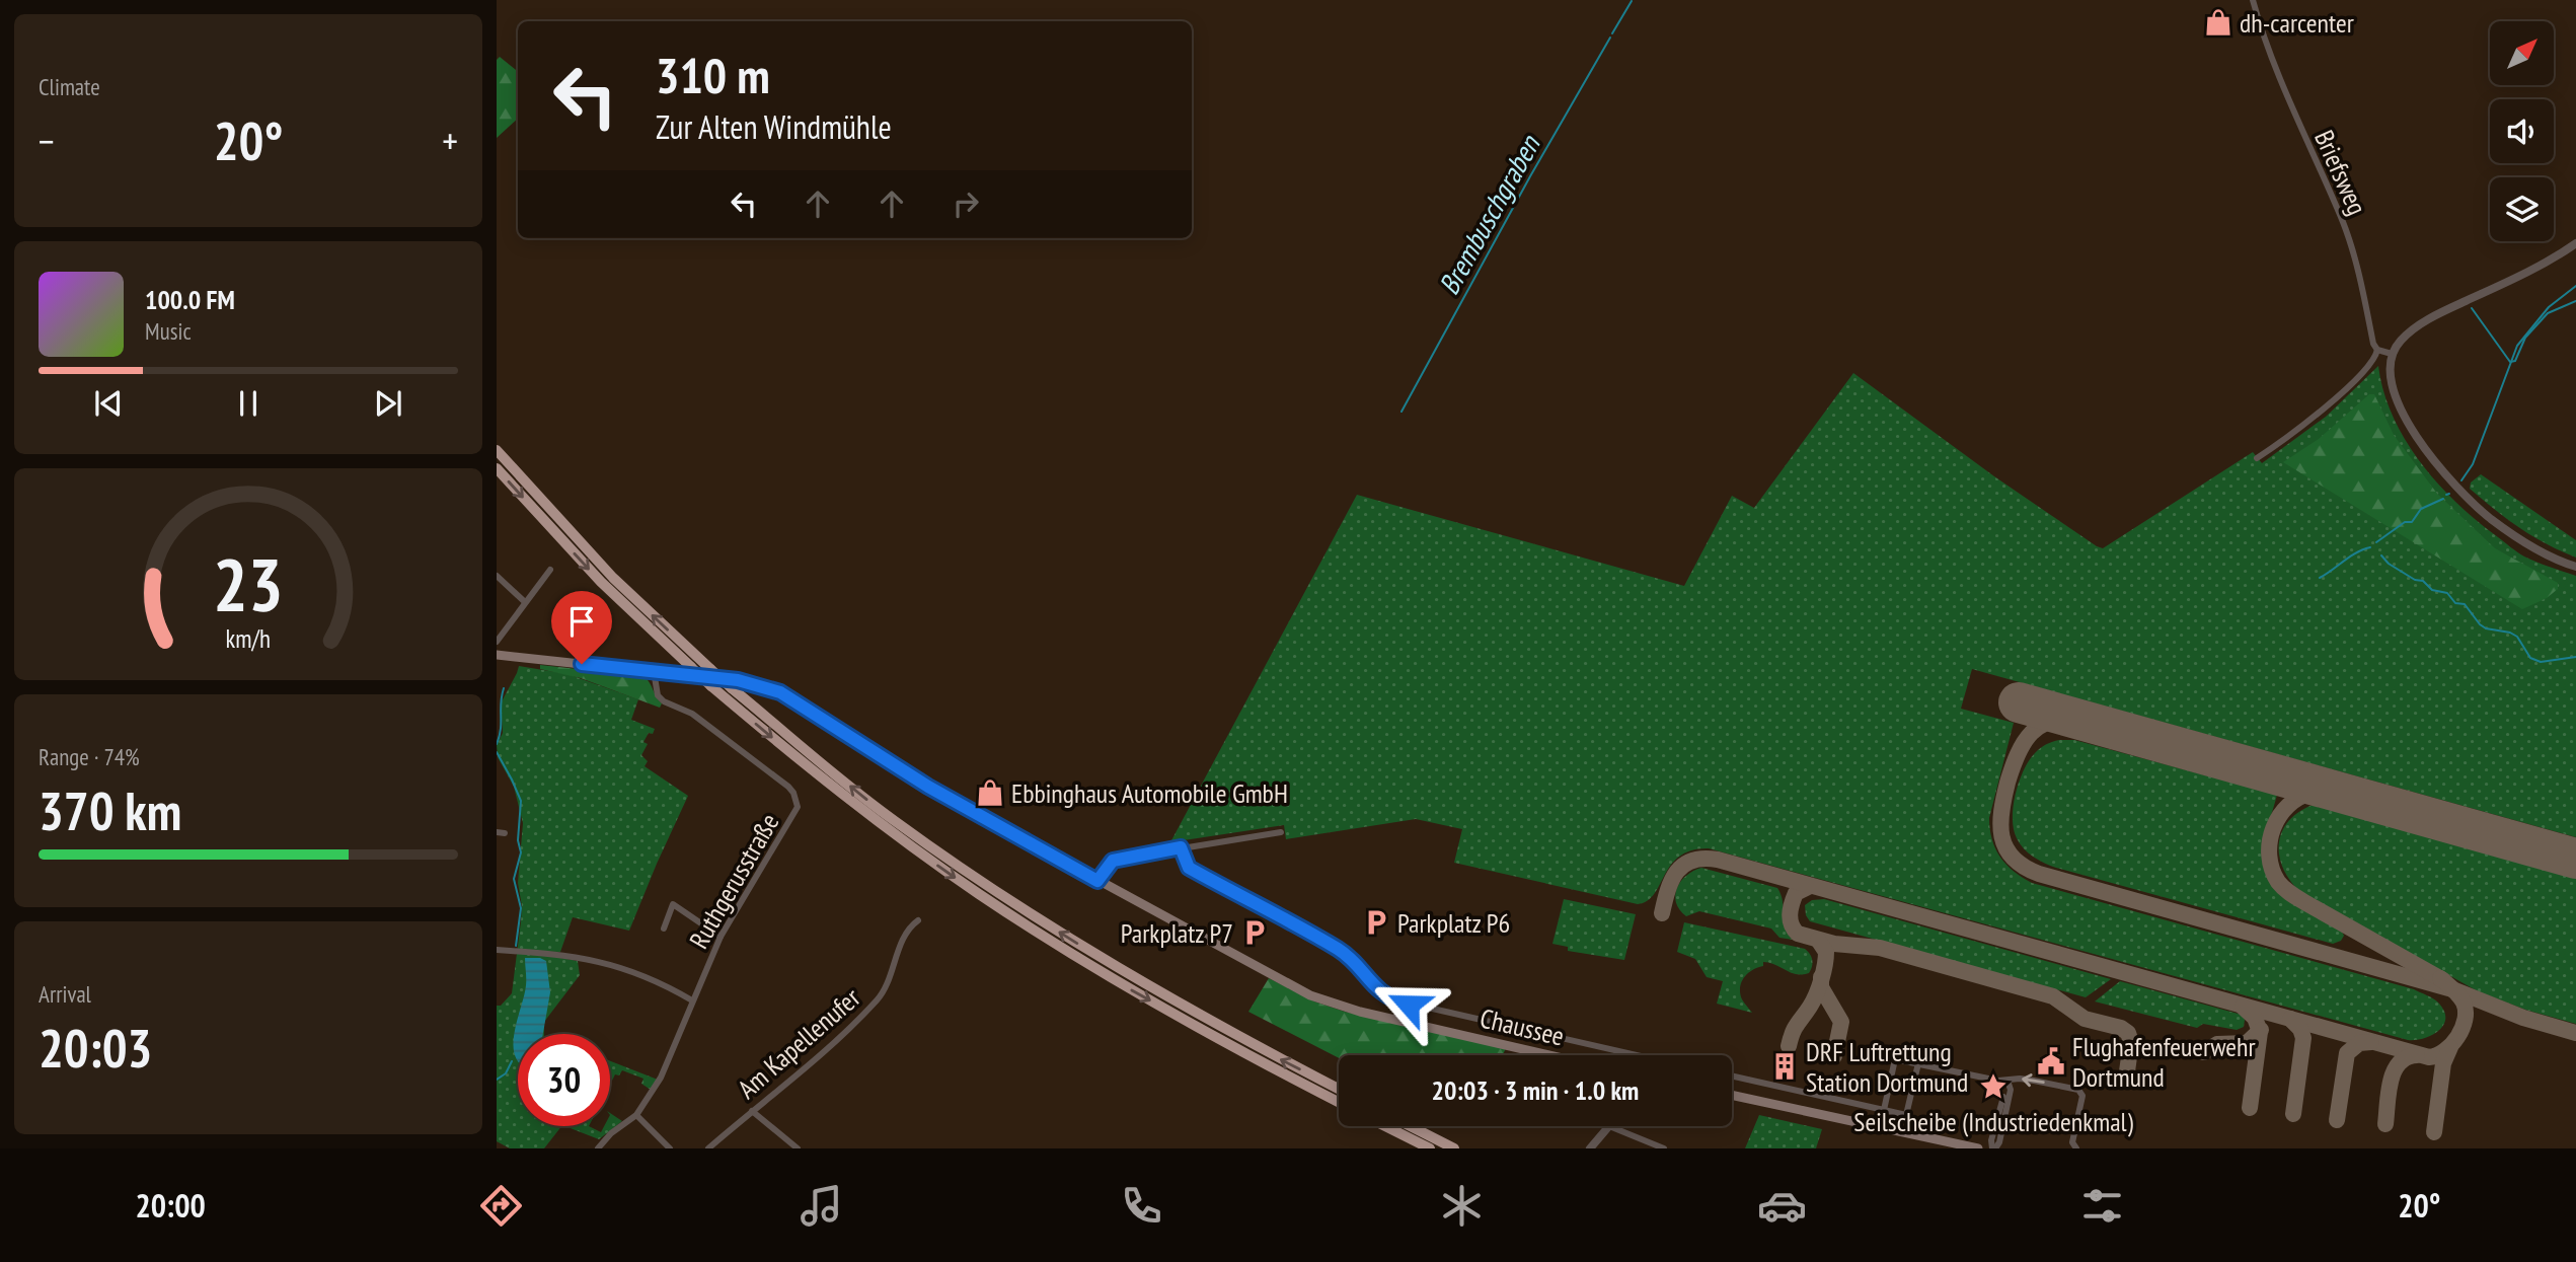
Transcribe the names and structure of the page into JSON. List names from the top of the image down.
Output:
{
  "streets": {
    "main road": ["Chaussee"],
    "street": ["Briefsweg", "Ruthgerusstraße", "Am Kapellenufer"]
  },
  "crossings": [
    ["Ruthgerusstraße", "Chaussee"]
  ],
  "water": ["Brembuschgraben"],
  "places": {
    "shop": ["dh-carcenter", "Ebbinghaus Automobile GmbH"],
    "parking": ["Parkplatz P6", "Parkplatz P7"],
    "public building": ["Flughafenfeuerwehr Dortmund"],
    "building": ["DRF Luftrettung Station Dortmund"],
    "place": ["Seilscheibe (Industriedenkmal)"]
  },
  "north": "top right",
  "page": {
    "tile": [
      "Climate",
      ["Range · 74%", "370 km"],
      ["Arrival", "20:03"]
    ],
    "turn": ["310 m", "Zur Alten Windmühle"],
    "heat": ["−", "20°", "+"],
    "song": ["100.0 FM", "Music"],
    "limit": "30",
    "trip": "20:03 · 3 min · 1.0 km",
    "tabs": ["20:00", "20°"],
    "gauge": ["23", "km/h"]
  }
}
